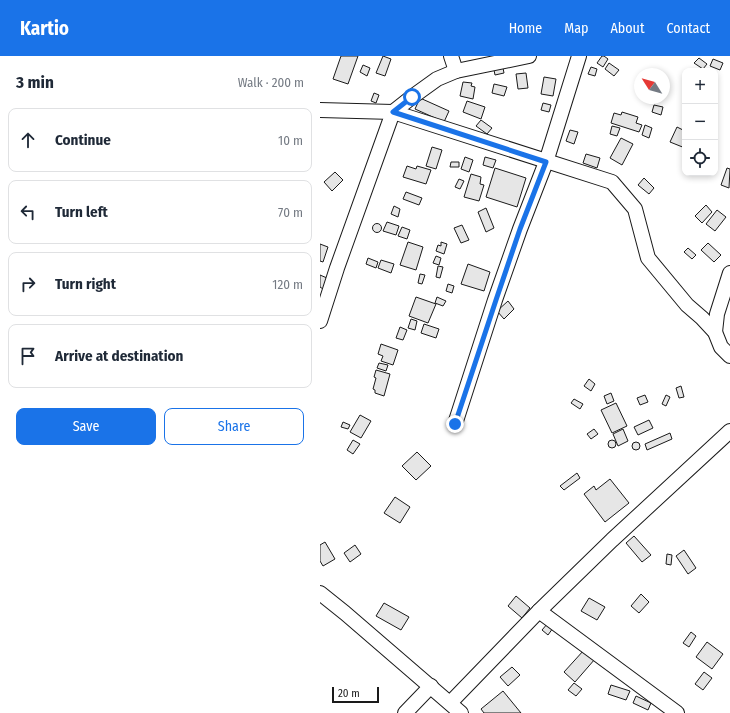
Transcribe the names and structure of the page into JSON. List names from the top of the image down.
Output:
{
  "scale_bar": "20 m",
  "north": "top left",
  "page": {
    "header": "Kartio",
    "nav": [
      "Home",
      "Map",
      "About",
      "Contact"
    ],
    "heading": ["3 min", "Walk · 200 m"],
    "map_buttons": ["+", "−"],
    "list": [
      ["Continue", "10 m"],
      ["Turn left", "70 m"],
      ["Turn right", "120 m"],
      "Arrive at destination"
    ],
    "buttons": ["Save", "Share"],
    "scale": "20 m"
  }
}
